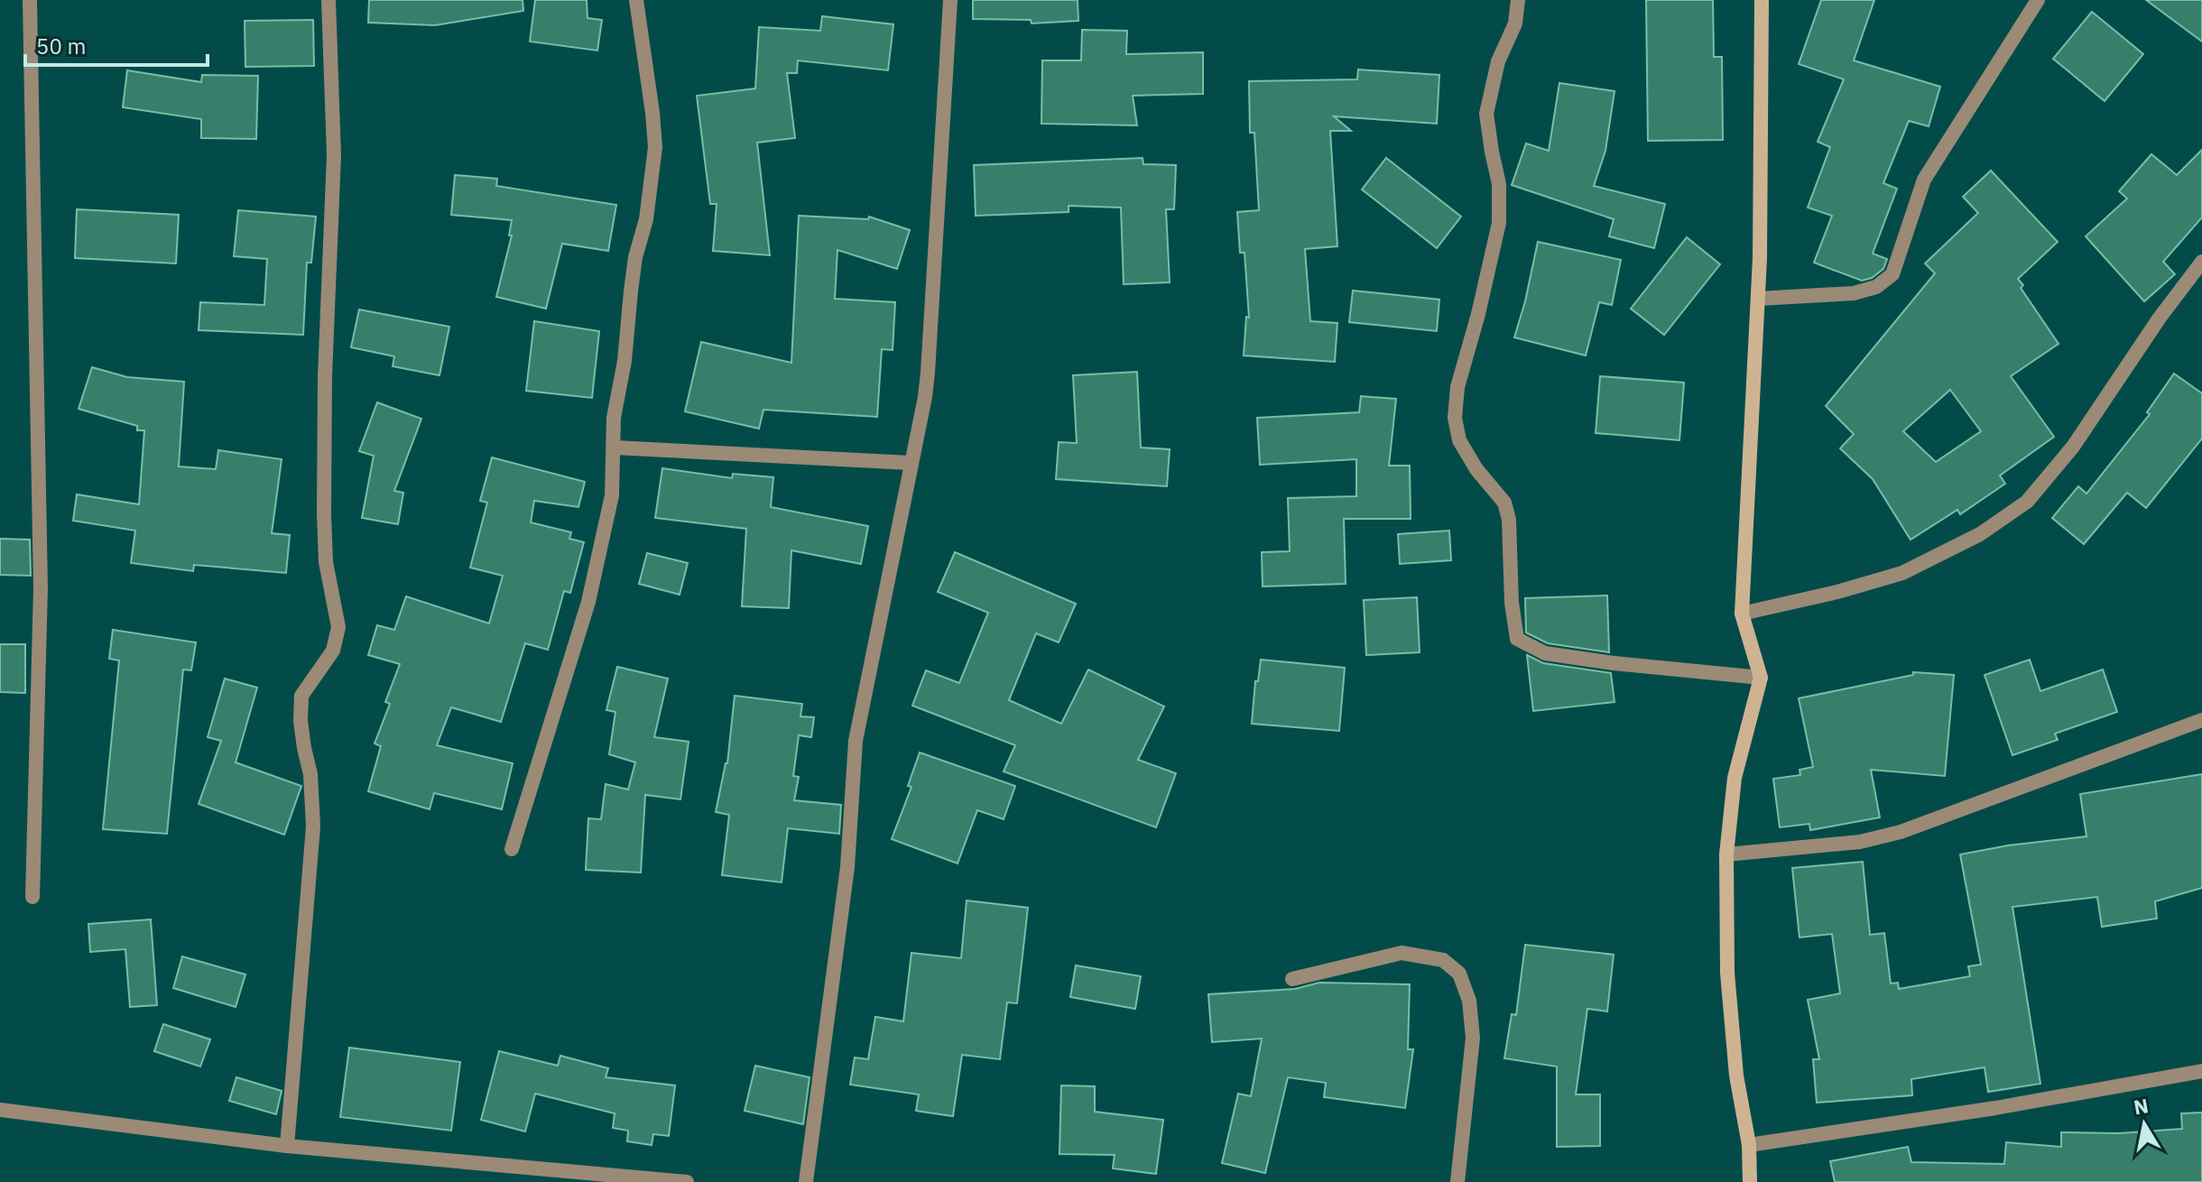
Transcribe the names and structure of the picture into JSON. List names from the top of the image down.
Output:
{
  "scale_bar": "50 m",
  "north": "top"
}
